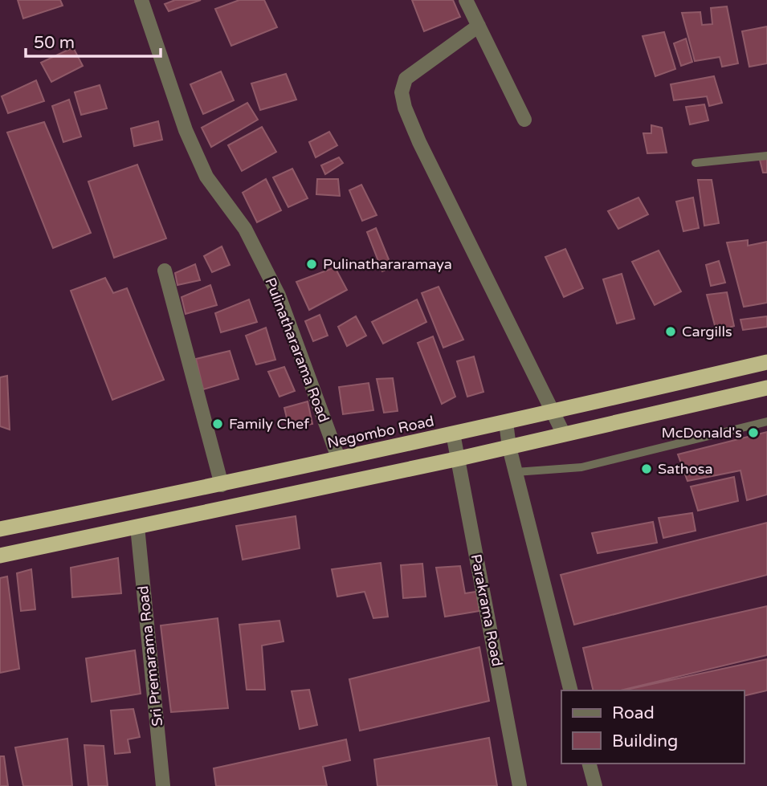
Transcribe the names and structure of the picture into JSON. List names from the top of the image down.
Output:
{
  "streets": {
    "highway": ["Negombo Road"],
    "street": ["Pulinathararama Road", "Parakrama Road", "Sri Premarama Road"]
  },
  "crossings": [
    ["Pulinathararama Road", "Negombo Road"],
    ["Negombo Road", "Parakrama Road"]
  ],
  "places": [
    "Pulinathararamaya",
    "Cargills",
    "Family Chef",
    "McDonald's",
    "Sathosa"
  ],
  "legend": ["Road", "Building"],
  "scale_bar": "50 m"
}
